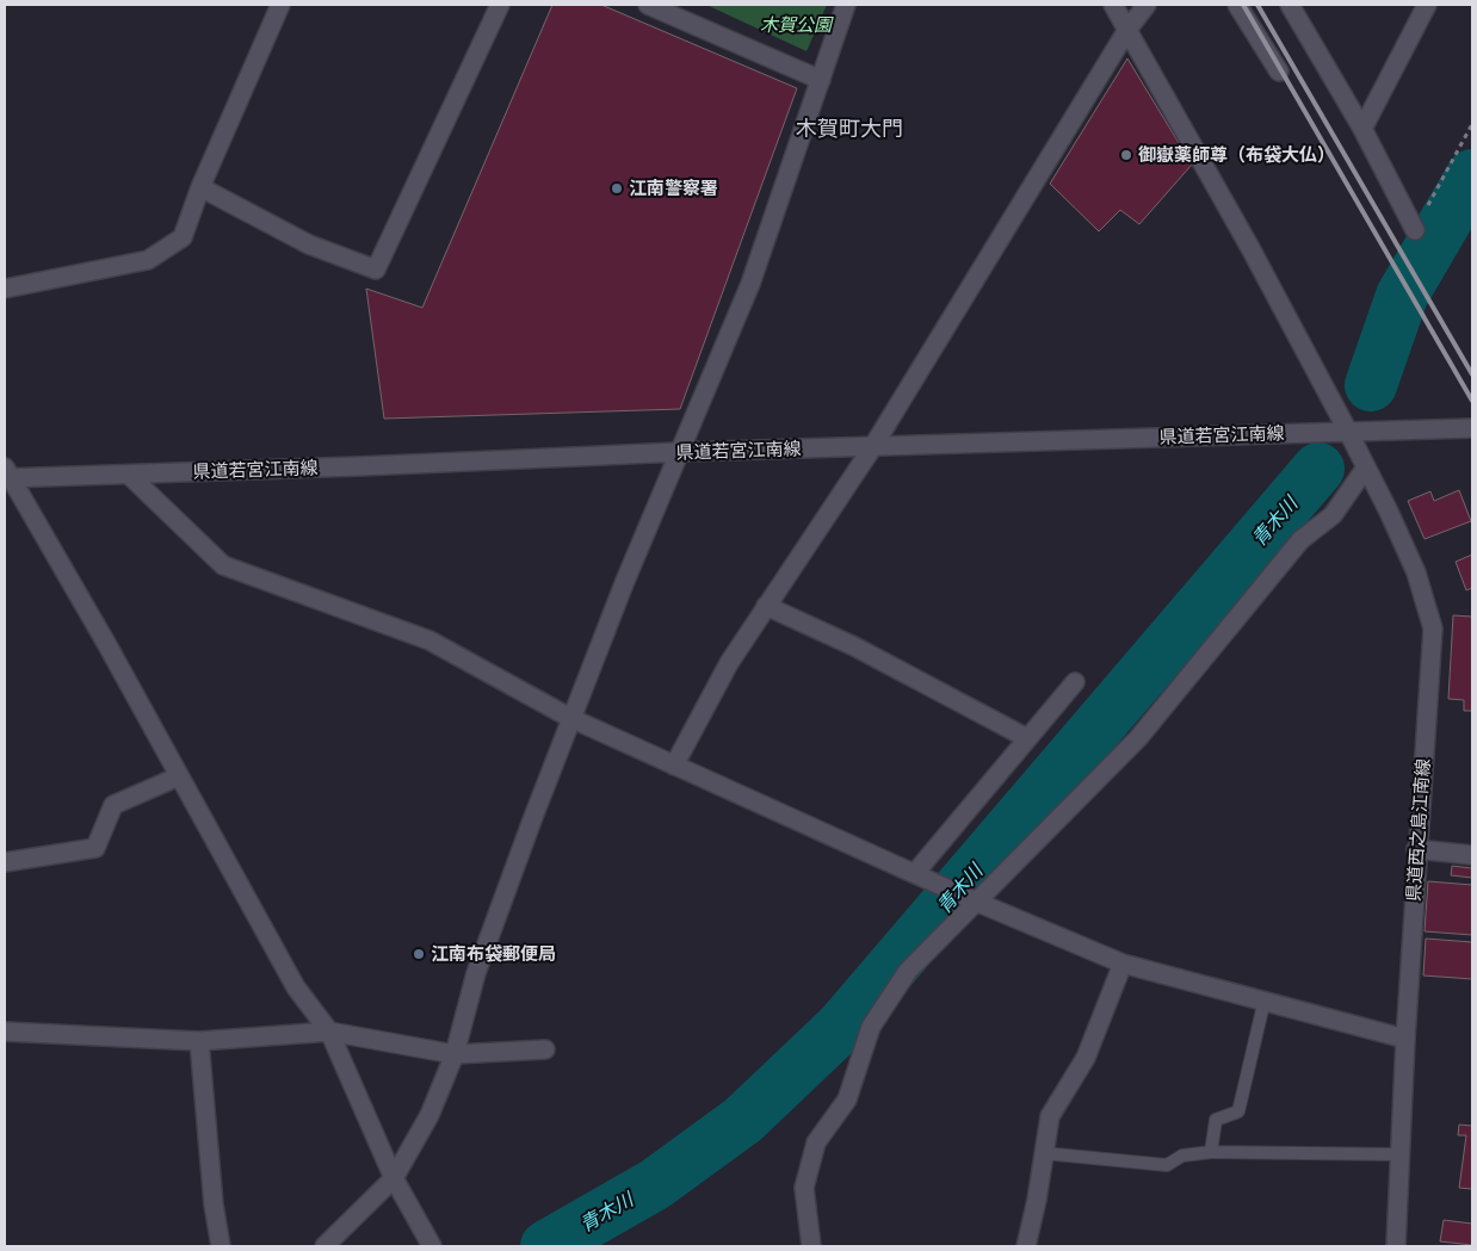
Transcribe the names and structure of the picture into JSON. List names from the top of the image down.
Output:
{
  "streets": {
    "street": ["県道若宮江南線", "県道西之島江南線"]
  },
  "crossings": [
    ["県道若宮江南線", "県道西之島江南線"]
  ],
  "districts": ["木賀町大門"],
  "water": ["青木川"],
  "parks": ["木賀公園"],
  "places": ["御嶽薬師尊（布袋大仏）", "江南警察署", "江南布袋郵便局"]
}
